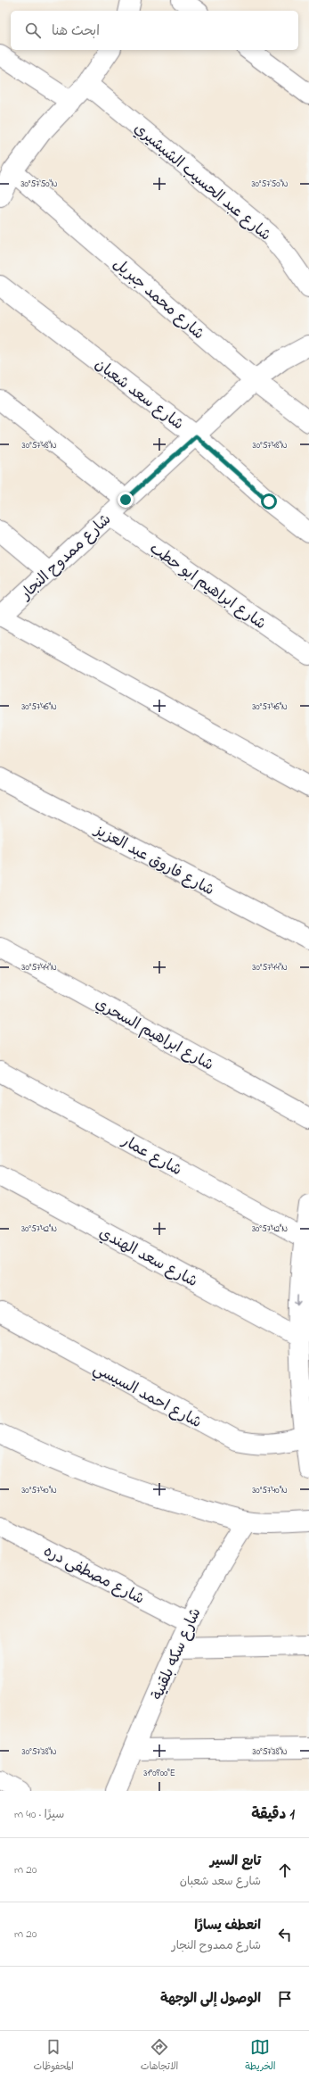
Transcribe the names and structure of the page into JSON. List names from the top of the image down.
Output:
{
  "streets": {
    "street": [
      "شارع عبد الحسيب الشبشيري",
      "شارع محمد جبريل",
      "شارع سعد شعبان",
      "شارع ممدوح النجار",
      "شارع ابراهيم ابو حطب",
      "شارع فاروق عبد العزيز",
      "شارع ابراهيم السحري",
      "شارع عمار",
      "شارع سعد الهندي",
      "شارع احمد السيسي",
      "شارع مصطفى دره",
      "شارع سكه بلقنية"
    ]
  },
  "crossings": [
    ["شارع محمد جبريل", "شارع ممدوح النجار"],
    ["شارع سعد شعبان", "شارع ممدوح النجار"],
    ["شارع ممدوح النجار", "شارع ابراهيم ابو حطب"],
    ["شارع مصطفى دره", "شارع سكه بلقنية"]
  ],
  "page": {
    "search": "ابحث هنا",
    "heading": ["1 دقيقة", "سيرًا · 40 m"],
    "list": [
      ["تابع السير", "شارع سعد شعبان", "20 m"],
      ["انعطف يسارًا", "شارع ممدوح النجار", "20 m"],
      "الوصول إلى الوجهة"
    ],
    "nav": ["الخريطة", "الاتجاهات", "المحفوظات"]
  },
  "coordinates": [
    "30°57'50\"N",
    "30°57'48\"N",
    "30°57'46\"N",
    "30°57'44\"N",
    "30°57'42\"N",
    "30°57'40\"N",
    "30°57'38\"N",
    "31°09'00\"E"
  ]
}
